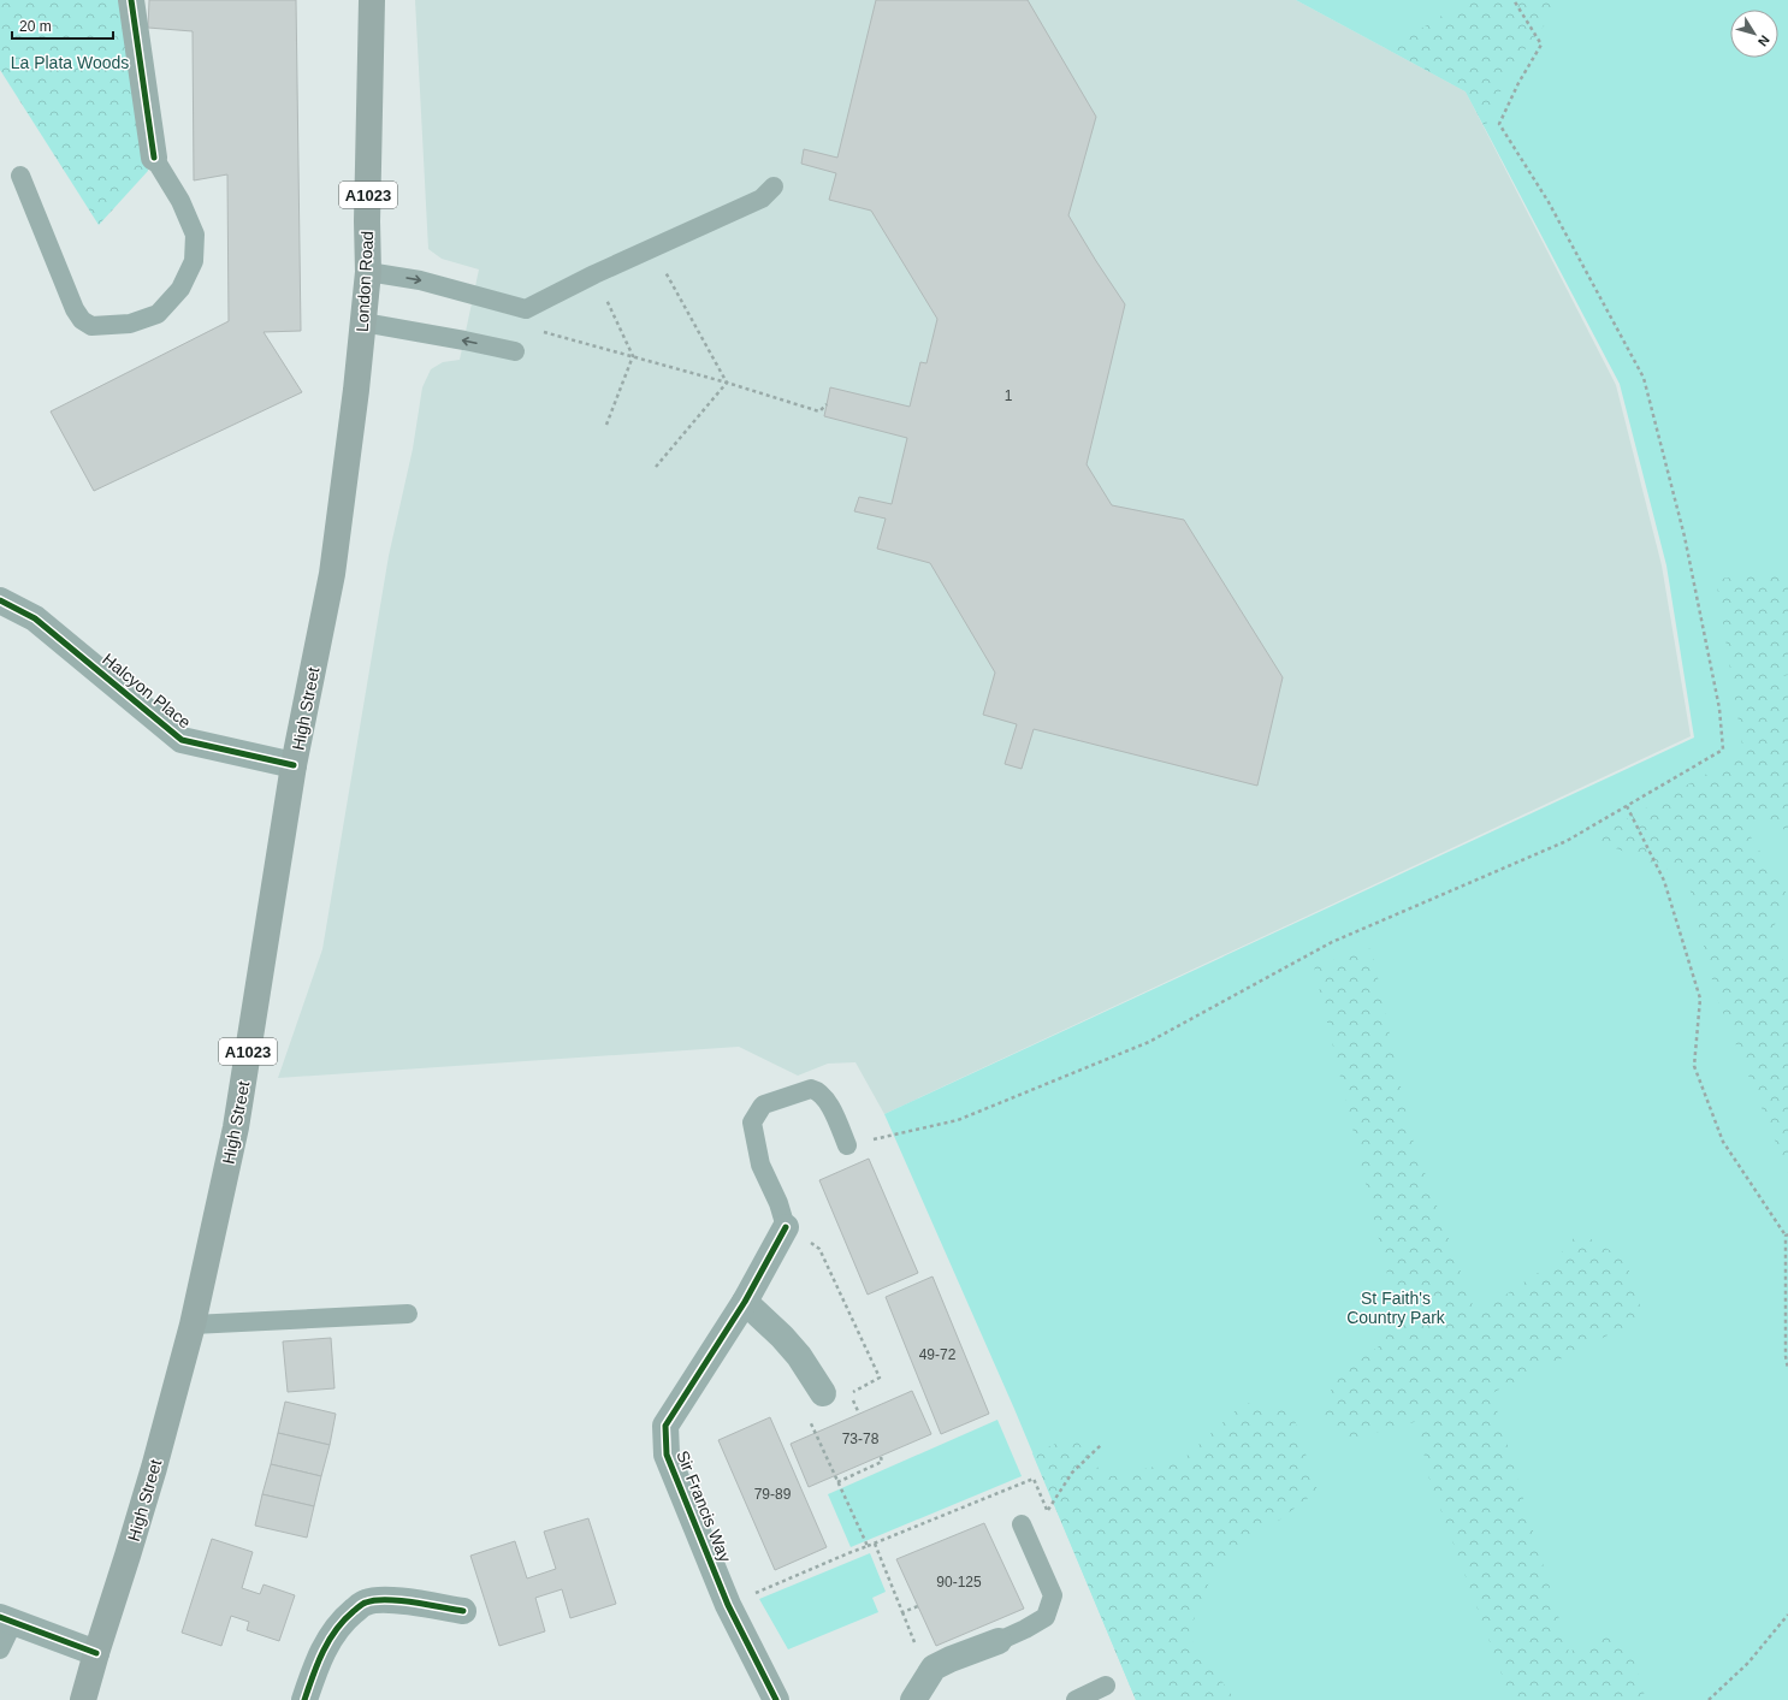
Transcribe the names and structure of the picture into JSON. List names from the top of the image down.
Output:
{
  "streets": {
    "main road": ["A1023", "London Road", "High Street"],
    "street": ["Halcyon Place", "Sir Francis Way"]
  },
  "crossings": [
    ["London Road", "High Street"],
    ["Halcyon Place", "High Street"]
  ],
  "parks": ["La Plata Woods", "St Faith's Country Park"],
  "house_numbers": [
    "1",
    "49-72",
    "73-78",
    "79-89",
    "90-125"
  ],
  "scale_bar": "20 m",
  "north": "bottom right"
}
